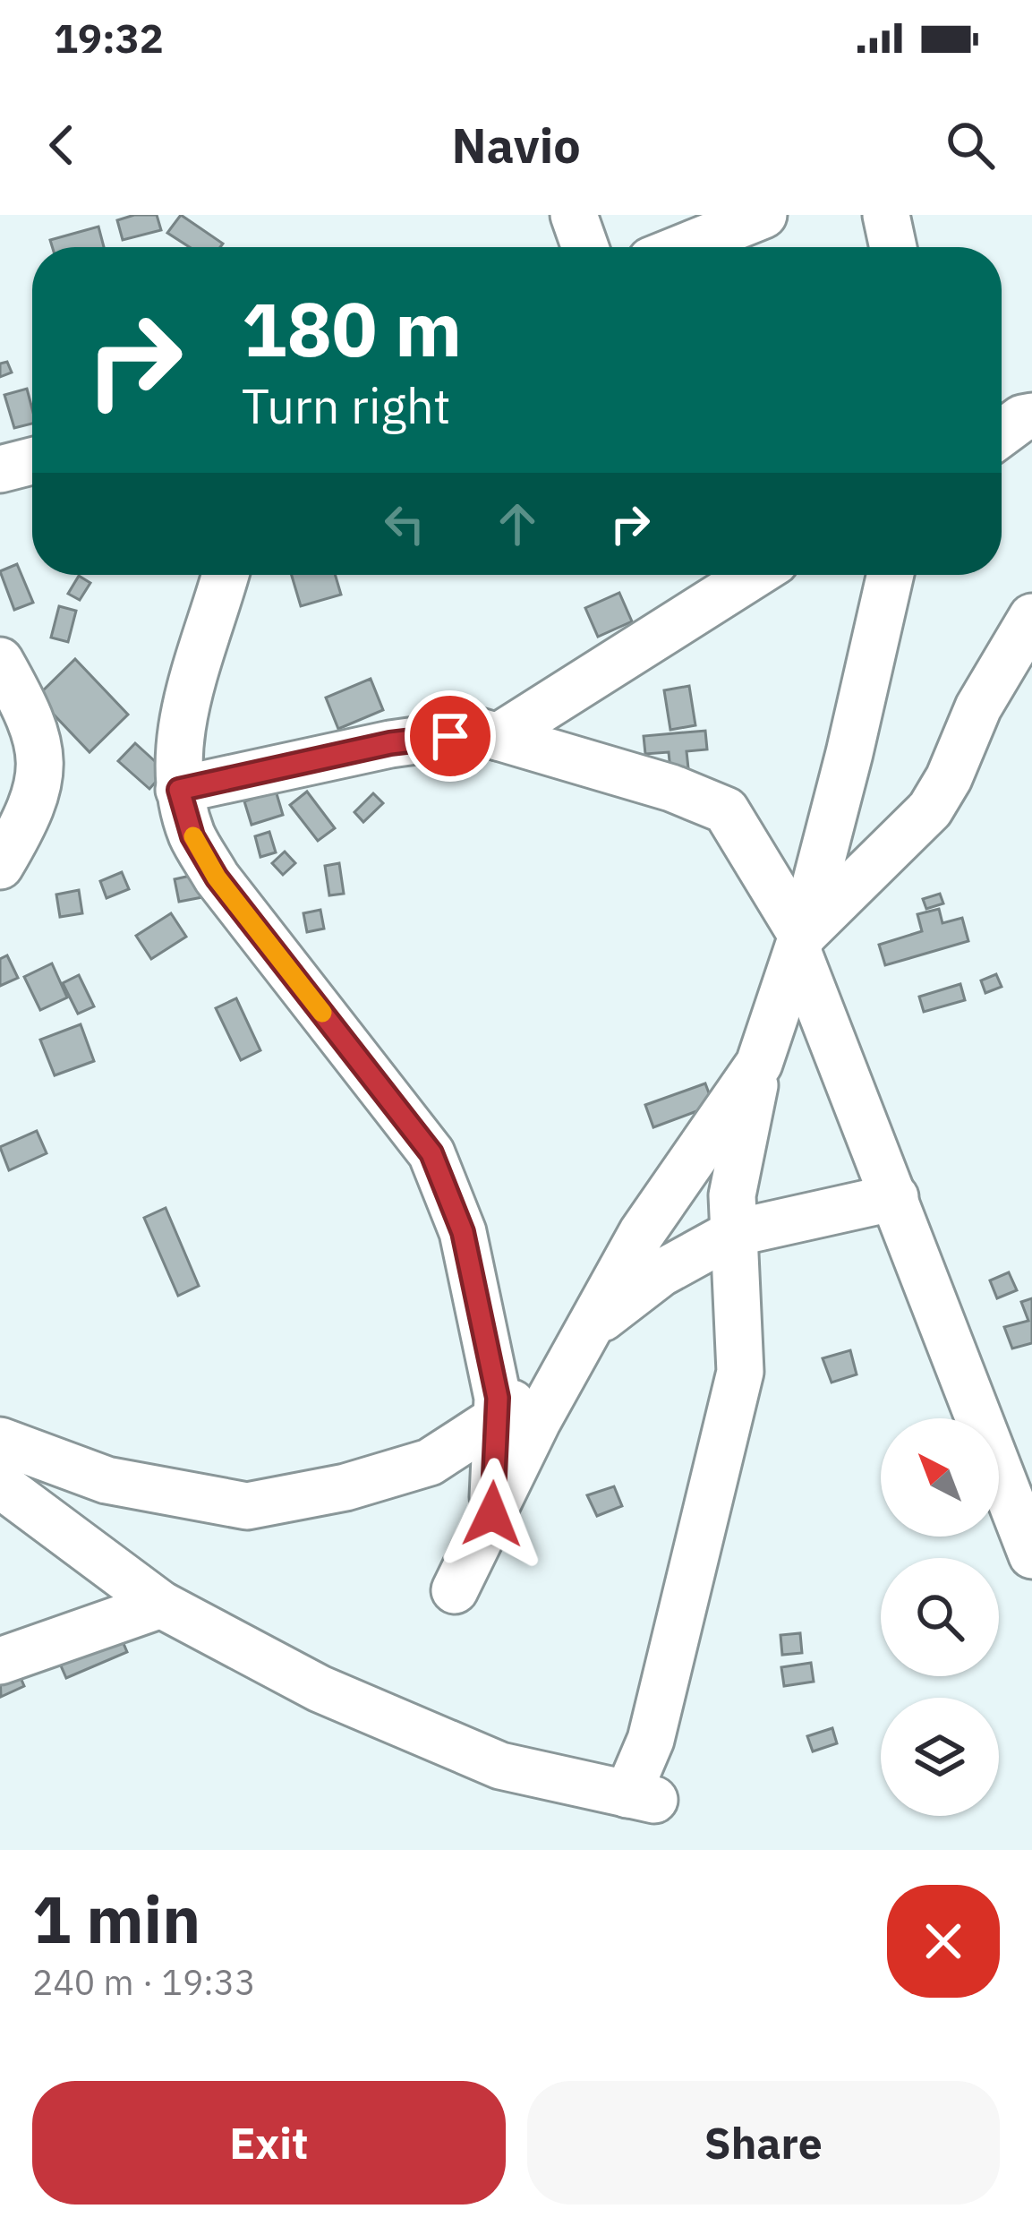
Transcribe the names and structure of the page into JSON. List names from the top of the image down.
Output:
{
  "north": "top left",
  "page": {
    "status": "19:32",
    "header": "Navio",
    "turn": ["180 m", "Turn right"],
    "heading": ["1 min", "240 m · 19:33"],
    "buttons": ["Exit", "Share"]
  }
}
